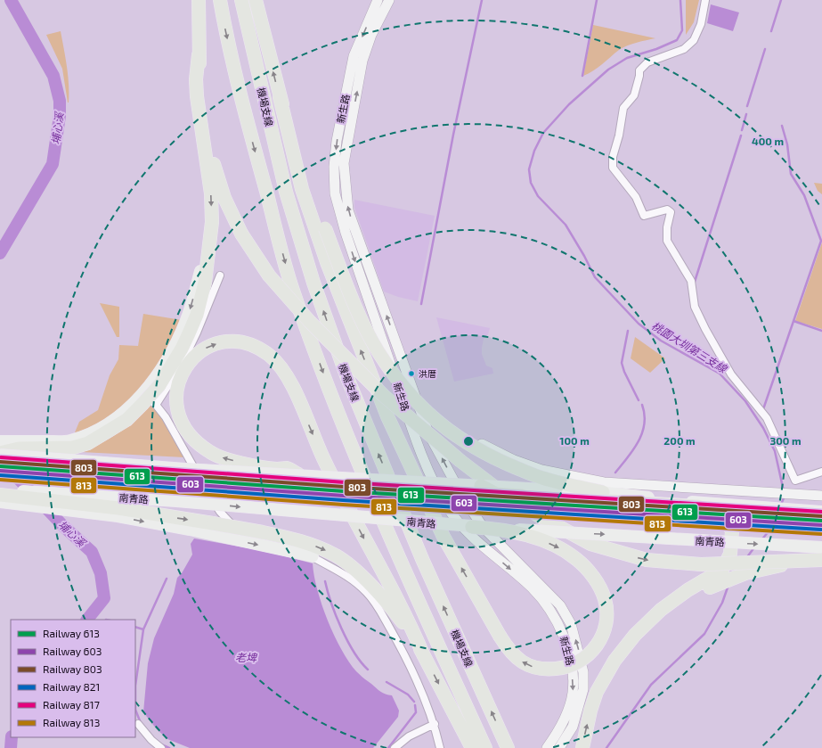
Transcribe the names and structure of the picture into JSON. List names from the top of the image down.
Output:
{
  "streets": {
    "highway": ["機場支線"],
    "main road": ["新生路", "南青路"]
  },
  "water": ["埔心溪", "桃園大圳第三支線", "老埤"],
  "places": ["洪厝"],
  "lines": [
    "rail line 817",
    "rail line 803",
    "rail line 613",
    "rail line 603",
    "rail line 821",
    "rail line 813"
  ],
  "legend": [
    "Railway 613",
    "Railway 603",
    "Railway 803",
    "Railway 821",
    "Railway 817",
    "Railway 813"
  ],
  "rings": [
    "400 m",
    "100 m",
    "200 m",
    "300 m"
  ]
}
